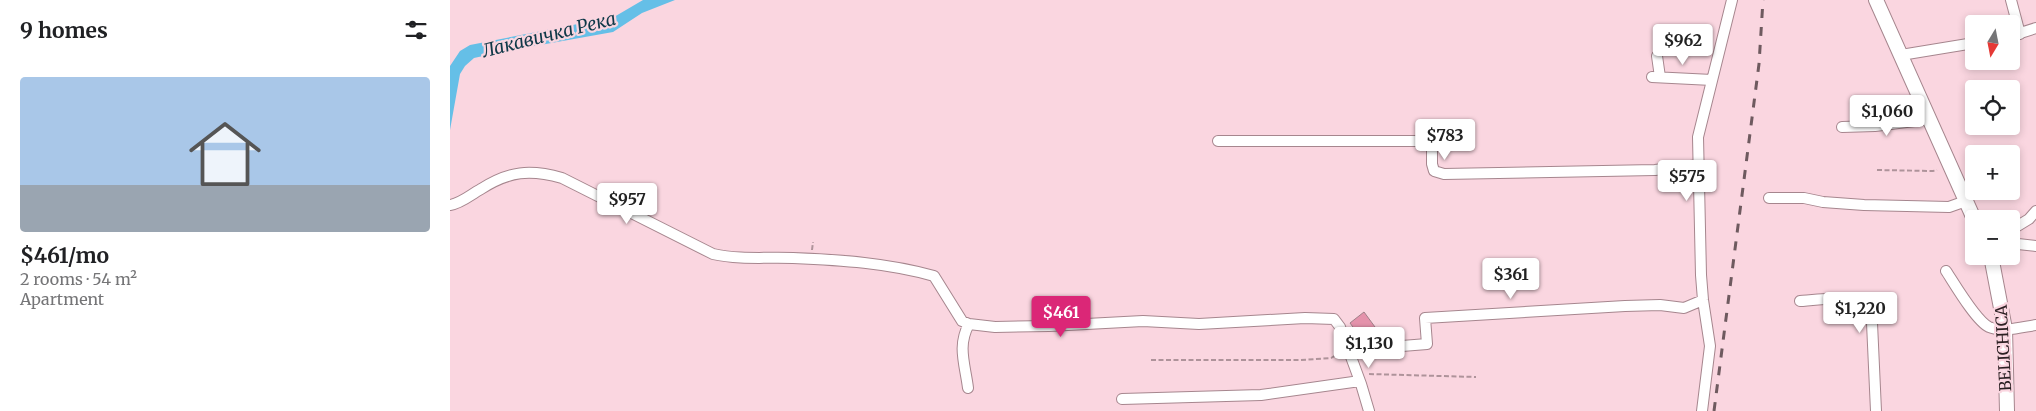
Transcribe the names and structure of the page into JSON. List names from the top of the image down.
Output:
{
  "streets": {
    "main road": ["BELICHICA"]
  },
  "water": ["Лакавичка Река"],
  "north": "bottom",
  "page": {
    "heading": "9 homes",
    "map_buttons": ["+", "−"],
    "price": [
      "$962",
      "$1,060",
      "$783",
      "$575",
      "$957",
      "$361",
      "$1,220",
      "$461",
      "$1,130"
    ],
    "list": [
      {
        "name": "$461/mo",
        "note": "2 rooms · 54 m² · Apartment"
      }
    ]
  }
}
